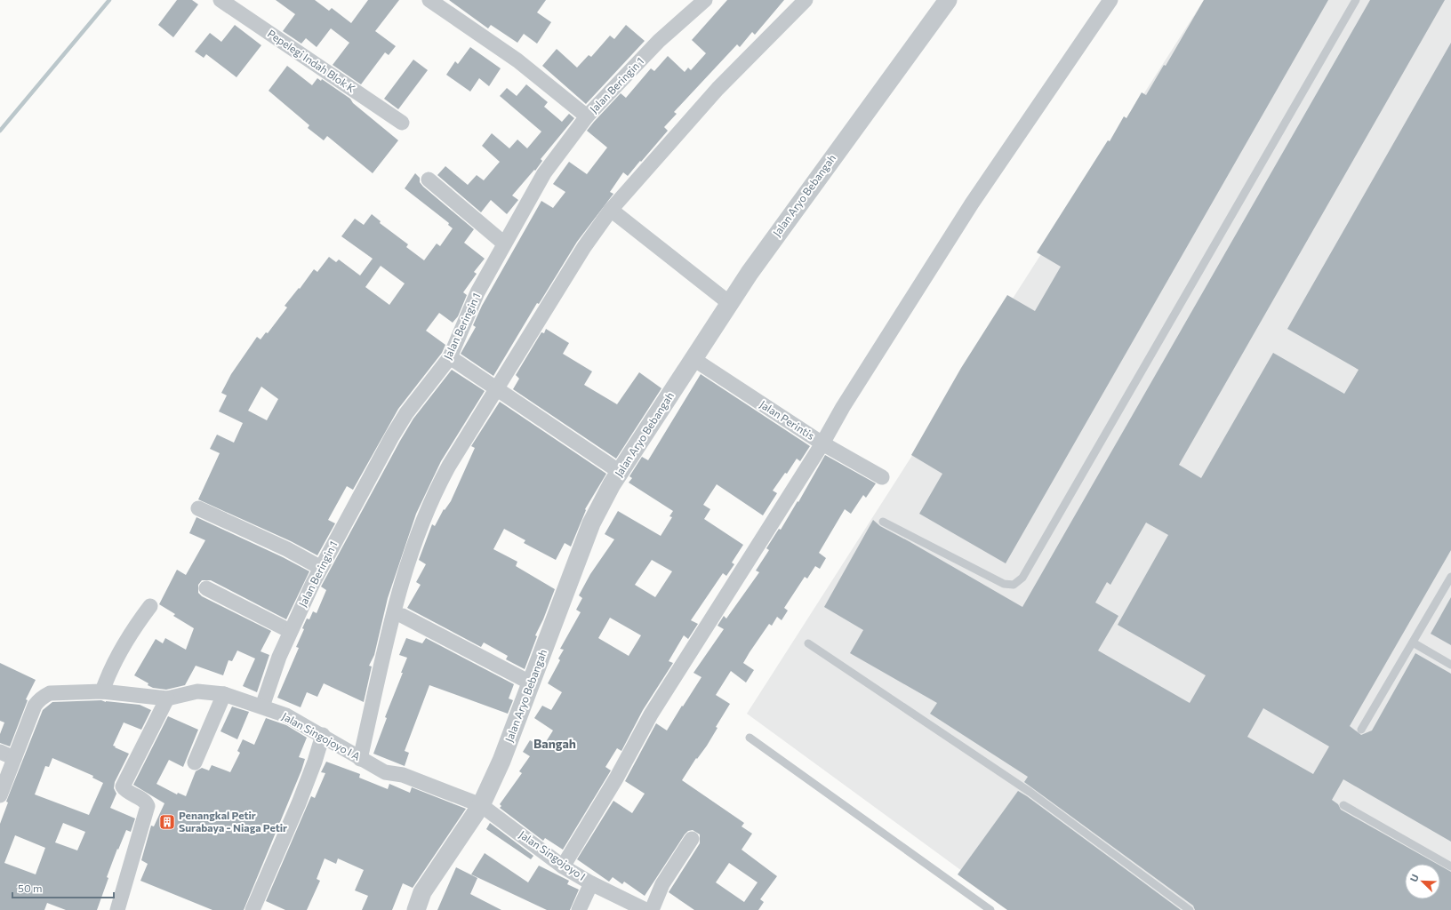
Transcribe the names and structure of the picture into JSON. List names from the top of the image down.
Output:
{
  "streets": {
    "street": [
      "Pepelegi Indah Blok K",
      "Jalan Beringin 1",
      "Jalan Aryo Bebangah",
      "Jalan Perintis",
      "Jalan Singojoyo I A",
      "Jalan Singojoyo I"
    ]
  },
  "crossings": [
    ["Jalan Beringin 1", "Jalan Singojoyo I A"],
    ["Jalan Aryo Bebangah", "Jalan Perintis"],
    ["Jalan Aryo Bebangah", "Jalan Singojoyo I A"],
    ["Jalan Aryo Bebangah", "Jalan Singojoyo I"],
    ["Jalan Singojoyo I A", "Jalan Singojoyo I"]
  ],
  "districts": ["Bangah"],
  "places": {
    "building": ["Penangkal Petir Surabaya - Niaga Petir"]
  },
  "scale_bar": "50 m",
  "north": "top left"
}
